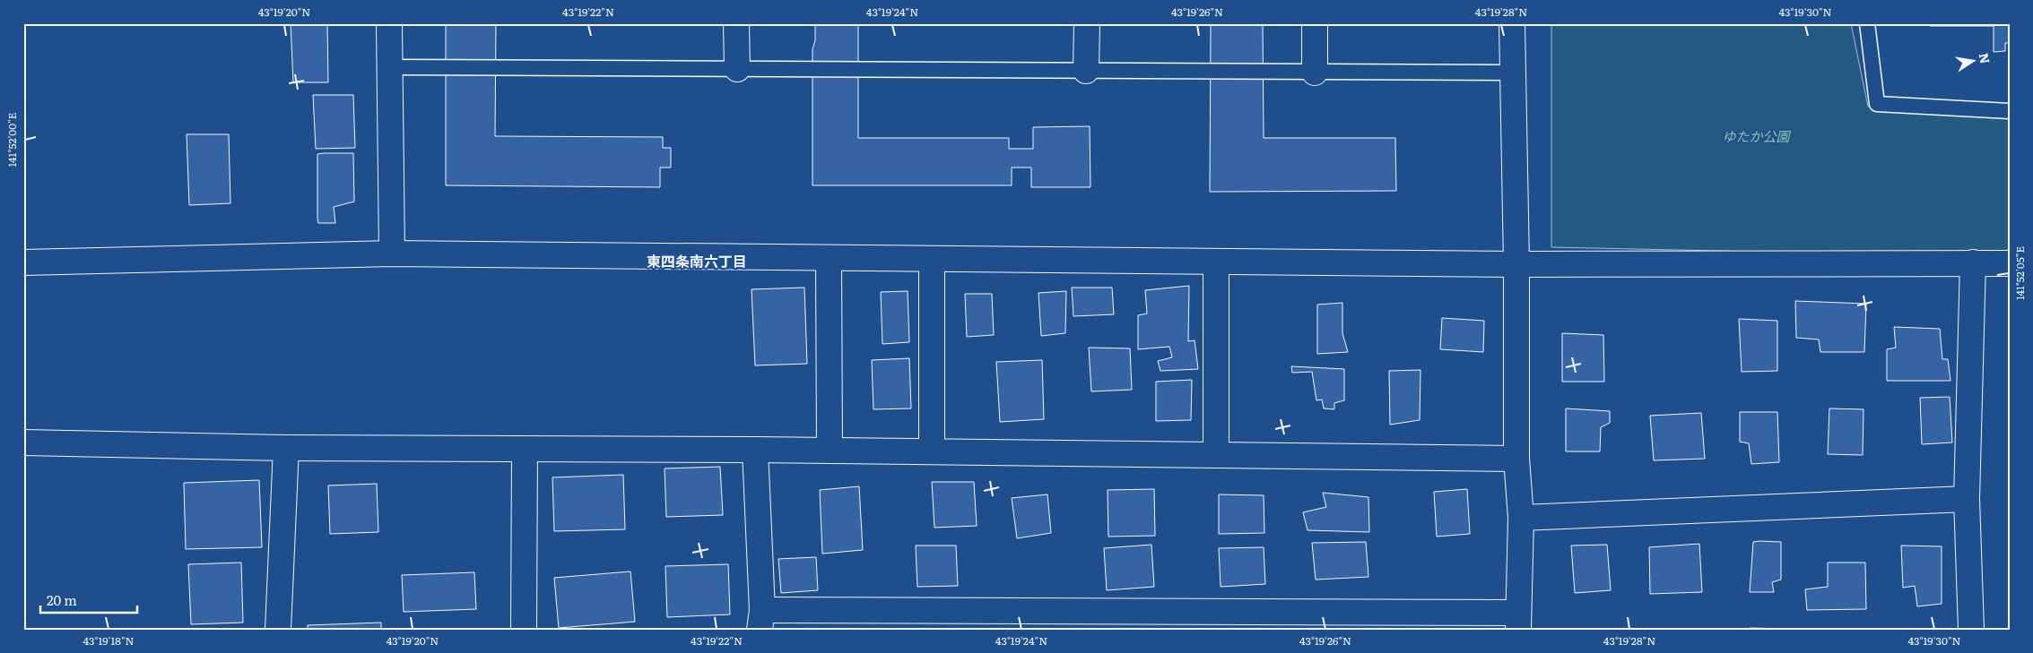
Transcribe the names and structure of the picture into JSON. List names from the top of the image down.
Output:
{
  "districts": ["東四条南六丁目"],
  "parks": ["ゆたか公園"],
  "scale_bar": "20 m",
  "north": "right",
  "coordinates": [
    "43°19'20\"N",
    "43°19'22\"N",
    "43°19'24\"N",
    "43°19'26\"N",
    "43°19'28\"N",
    "43°19'30\"N",
    "141°52'00\"E",
    "141°52'05\"E",
    "43°19'18\"N"
  ]
}
